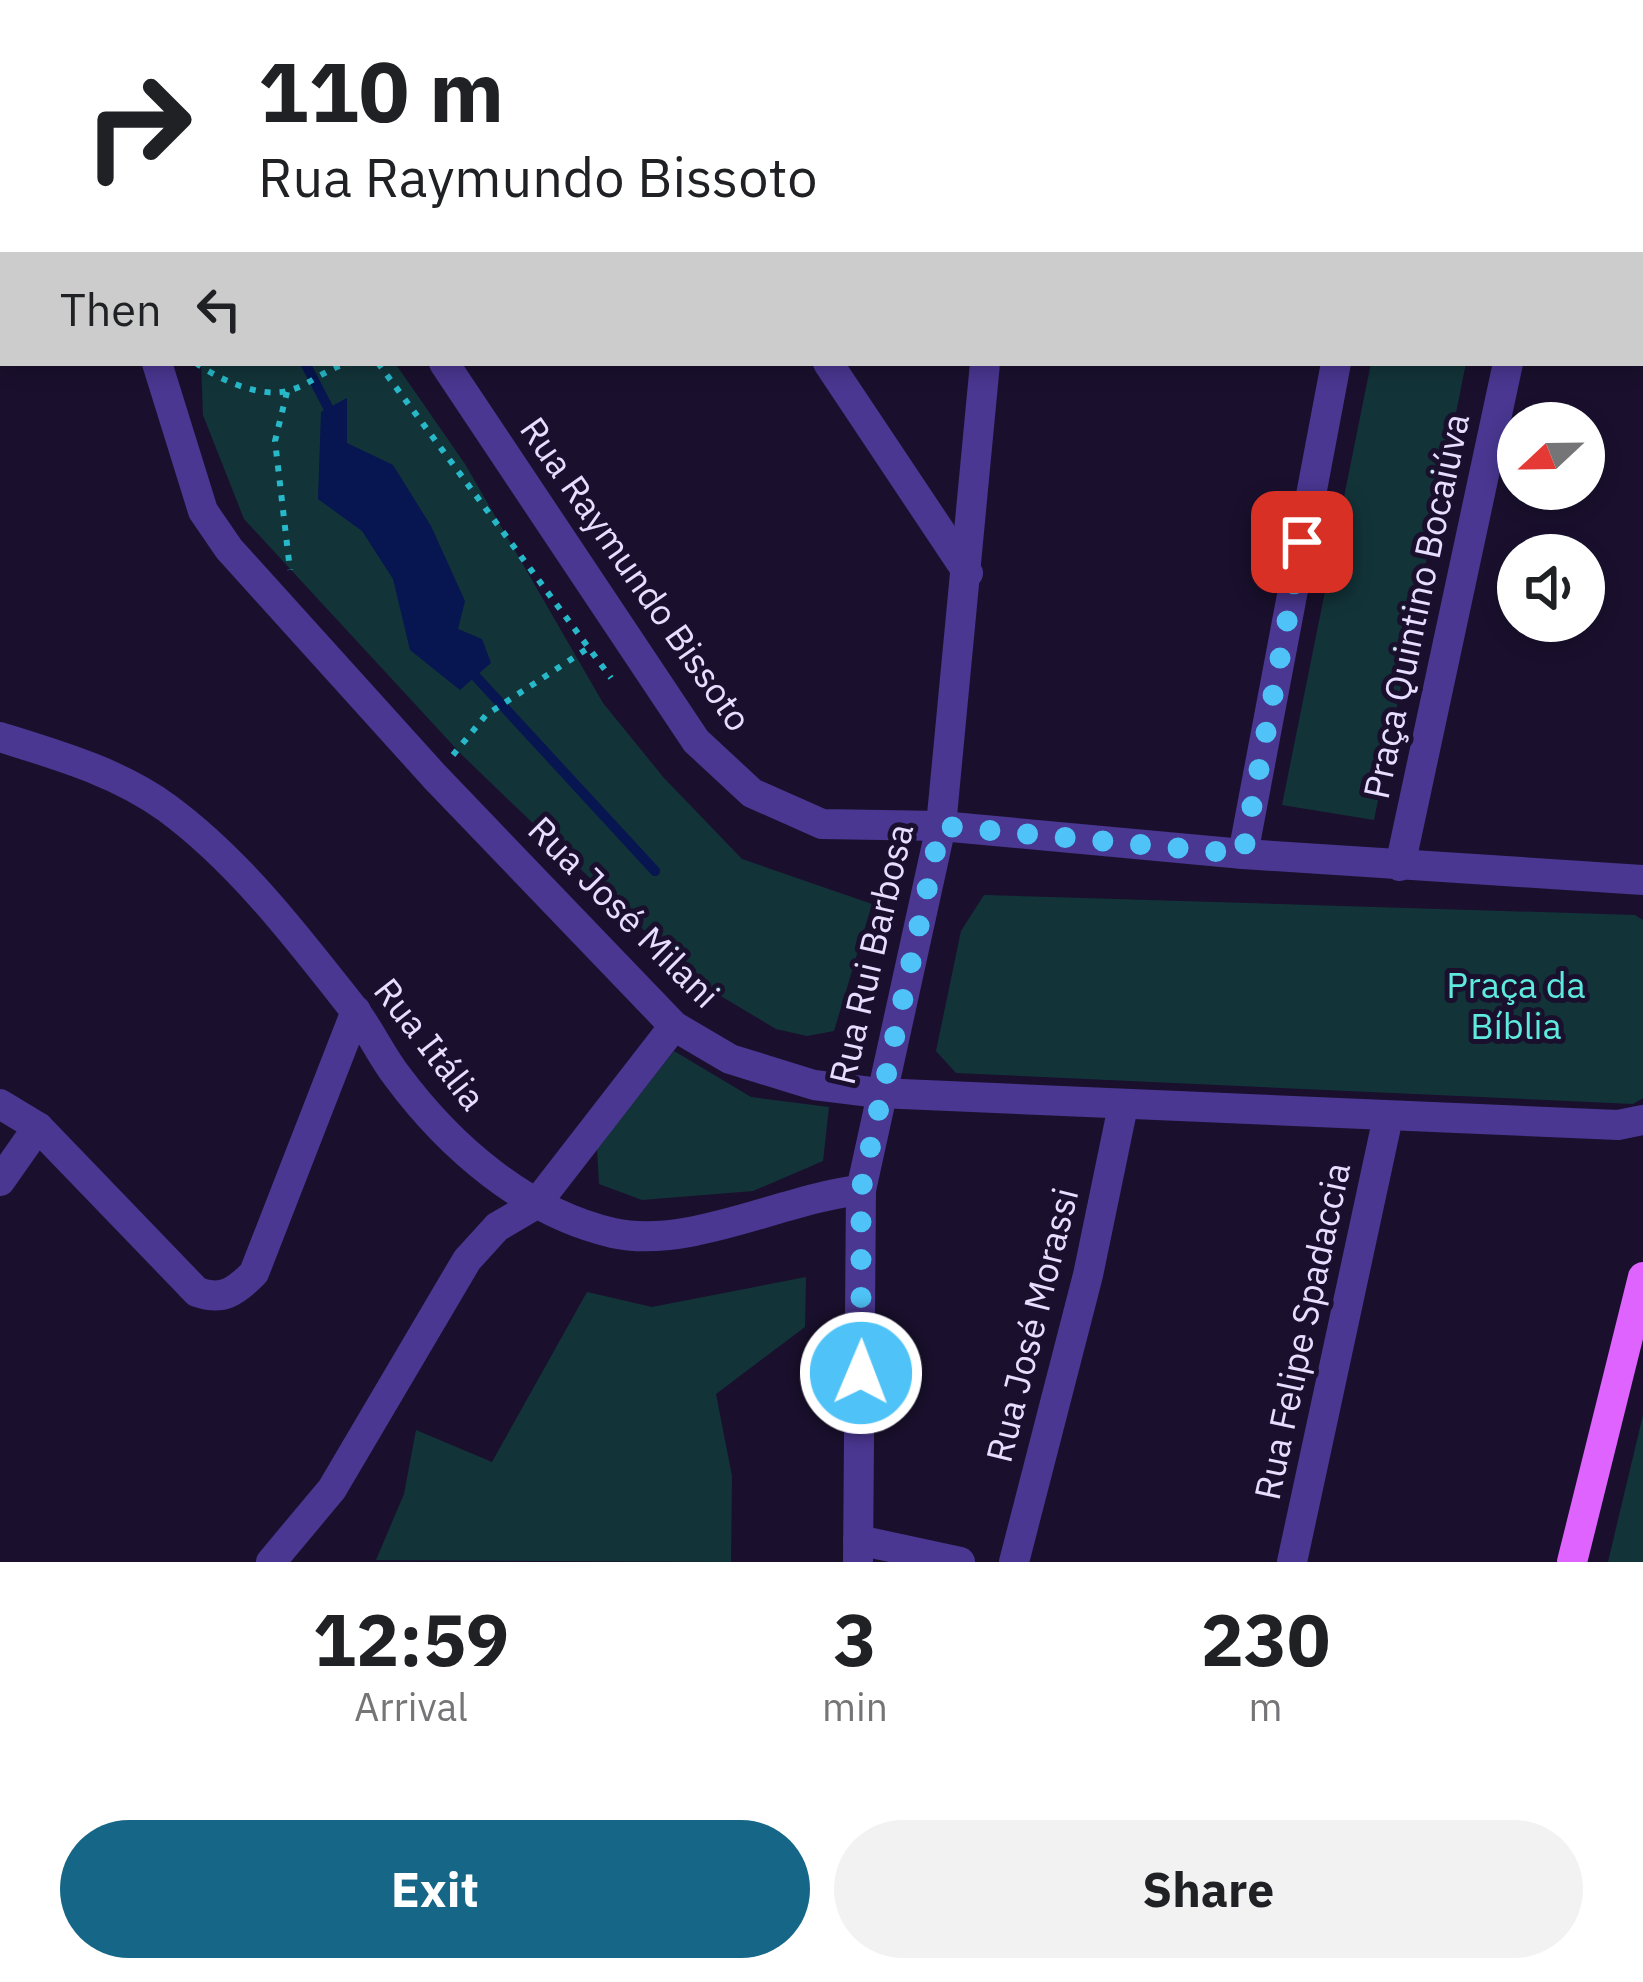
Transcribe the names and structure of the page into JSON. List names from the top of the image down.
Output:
{
  "streets": {
    "street": [
      "Rua Raymundo Bissoto",
      "Praça Quintino Bocaiúva",
      "Rua José Milani",
      "Rua Rui Barbosa",
      "Rua Itália",
      "Rua José Morassi",
      "Rua Felipe Spadaccia"
    ]
  },
  "crossings": [
    ["Rua Raymundo Bissoto", "Praça Quintino Bocaiúva"],
    ["Rua Raymundo Bissoto", "Rua Rui Barbosa"],
    ["Rua José Milani", "Rua Rui Barbosa"],
    ["Rua José Milani", "Rua José Morassi"],
    ["Rua José Milani", "Rua Felipe Spadaccia"],
    ["Rua Rui Barbosa", "Rua Itália"]
  ],
  "parks": ["Praça da Bíblia"],
  "north": "left",
  "page": {
    "turn": ["110 m", "Rua Raymundo Bissoto"],
    "then": "Then",
    "eta": [
      "12:59",
      "Arrival",
      "3",
      "min",
      "230",
      "m"
    ],
    "buttons": ["Exit", "Share"]
  }
}
